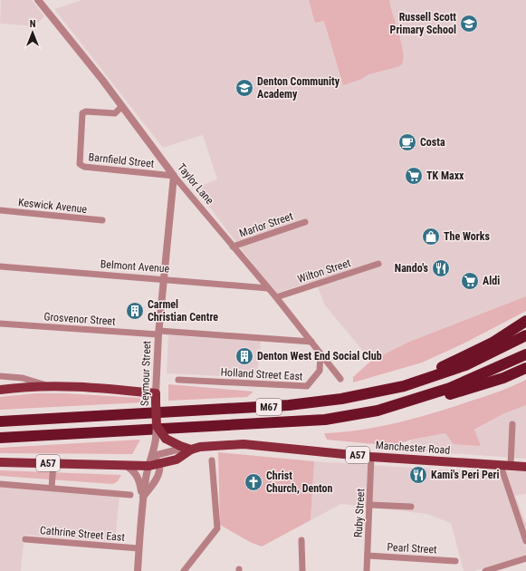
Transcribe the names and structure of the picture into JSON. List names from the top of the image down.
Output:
{
  "streets": {
    "highway": ["M67"],
    "main road": ["Seymour Street", "Manchester Road", "A57"],
    "street": [
      "Barnfield Street",
      "Taylor Lane",
      "Keswick Avenue",
      "Marlor Street",
      "Belmont Avenue",
      "Wilton Street",
      "Grosvenor Street",
      "Holland Street East",
      "Ruby Street",
      "Cathrine Street East",
      "Pearl Street"
    ]
  },
  "crossings": [
    ["Barnfield Street", "Taylor Lane"],
    ["Barnfield Street", "Seymour Street"],
    ["Taylor Lane", "Marlor Street"],
    ["Taylor Lane", "Belmont Avenue"],
    ["Taylor Lane", "Wilton Street"],
    ["Taylor Lane", "Grosvenor Street"],
    ["Taylor Lane", "Seymour Street"],
    ["Taylor Lane", "Holland Street East"],
    ["Belmont Avenue", "Seymour Street"],
    ["Grosvenor Street", "Seymour Street"],
    ["Seymour Street", "Manchester Road"],
    ["Seymour Street", "A57"],
    ["Seymour Street", "Cathrine Street East"],
    ["Manchester Road", "A57"],
    ["Manchester Road", "Ruby Street"],
    ["Ruby Street", "Pearl Street"]
  ],
  "places": {
    "school or university": ["Russell Scott Primary School", "Denton Community Academy"],
    "cafe": ["Costa"],
    "supermarket": ["TK Maxx", "Aldi"],
    "shop": ["The Works"],
    "restaurant": ["Nando's", "Kami's Peri Peri"],
    "building": ["Carmel Christian Centre", "Denton West End Social Club"],
    "church": ["Christ Church, Denton"]
  },
  "north": "top"
}
